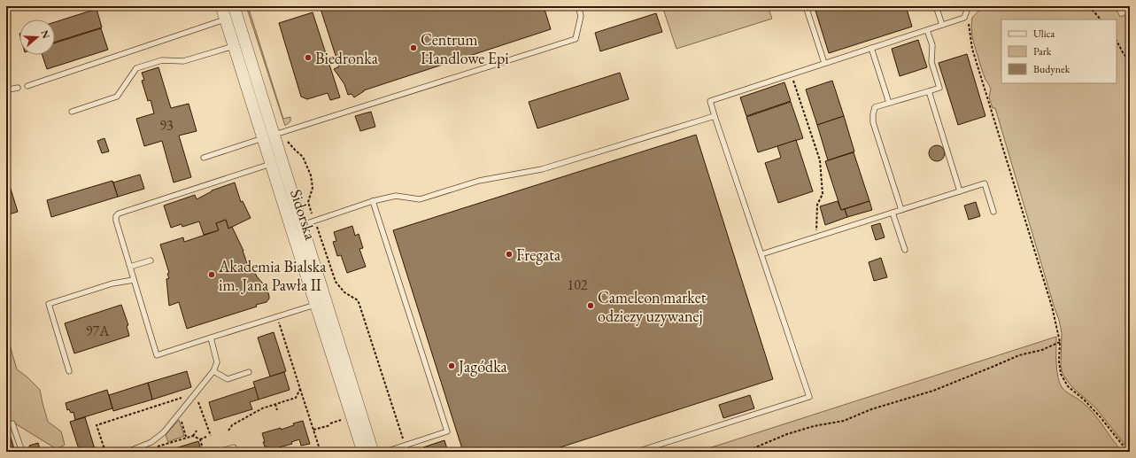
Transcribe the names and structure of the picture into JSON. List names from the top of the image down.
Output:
{
  "streets": {
    "street": ["Sidorska"]
  },
  "places": [
    "Centrum Handlowe Epi",
    "Biedronka",
    "Fregata",
    "Akademia Bialska im. Jana Pawła II",
    "Cameleon market odziezy uzywanej",
    "Jagódka"
  ],
  "house_numbers": ["93", "102", "97A"],
  "legend": ["Ulica", "Park", "Budynek"],
  "north": "right"
}
